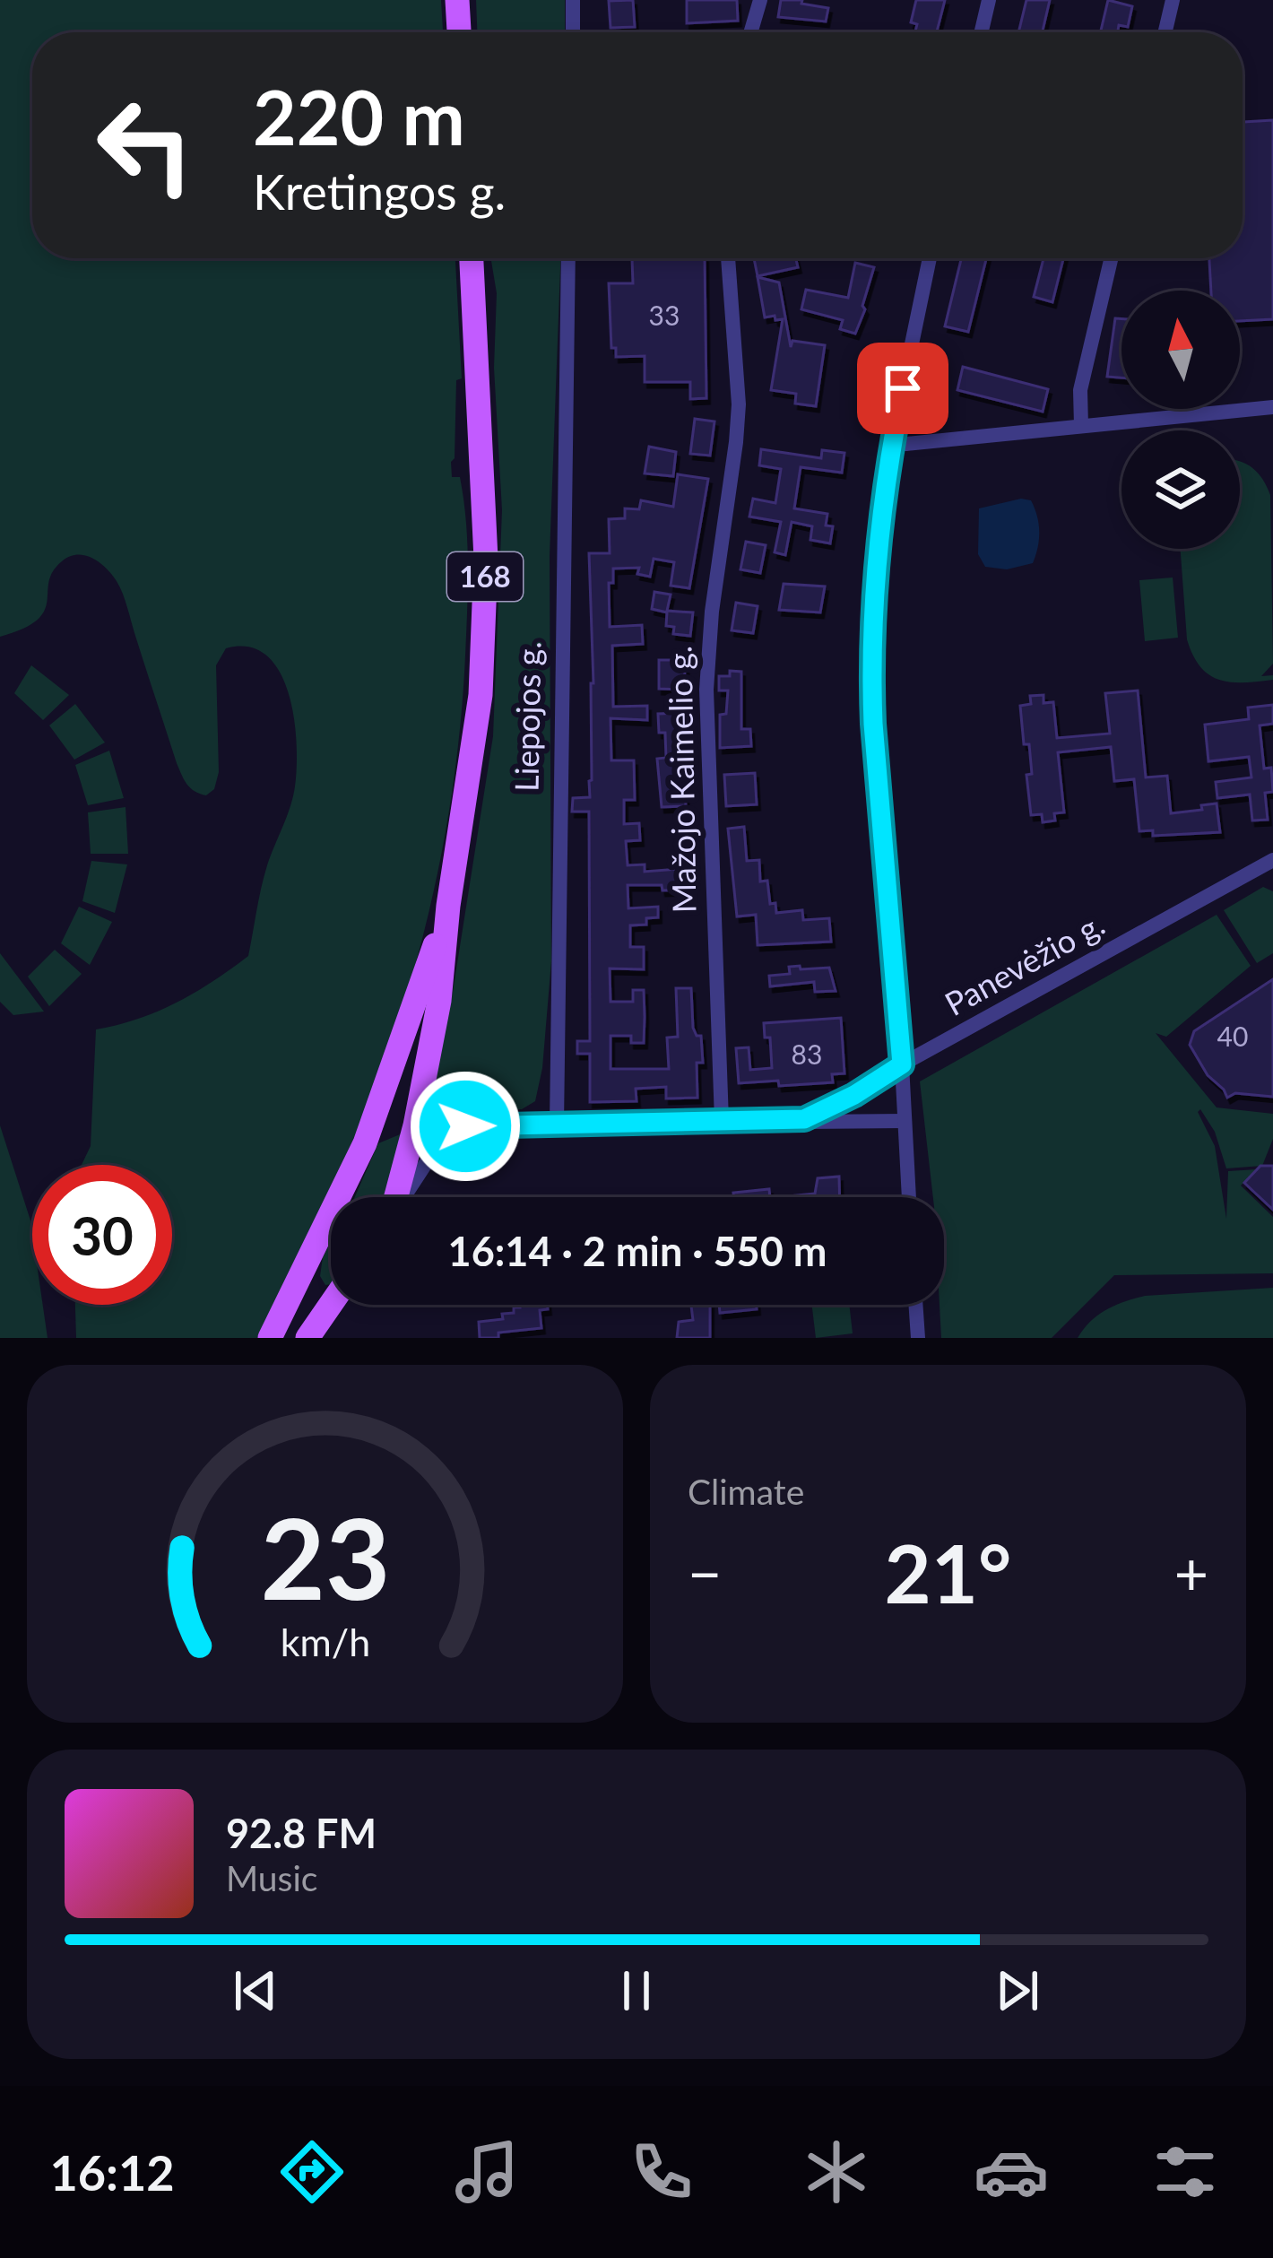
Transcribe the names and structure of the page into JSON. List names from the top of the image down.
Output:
{
  "streets": {
    "main road": ["168", "Liepojos g."],
    "street": ["Mažojo Kaimelio g.", "Panevėžio g."]
  },
  "crossings": [
    ["Liepojos g.", "Panevėžio g."],
    ["Mažojo Kaimelio g.", "Panevėžio g."]
  ],
  "house_numbers": ["33", "40", "83"],
  "north": "top",
  "page": {
    "turn": ["220 m", "Kretingos g."],
    "limit": "30",
    "trip": "16:14 · 2 min · 550 m",
    "tile": "Climate",
    "heat": ["−", "21°", "+"],
    "song": ["92.8 FM", "Music"],
    "tabs": "16:12",
    "gauge": ["23", "km/h"]
  }
}
